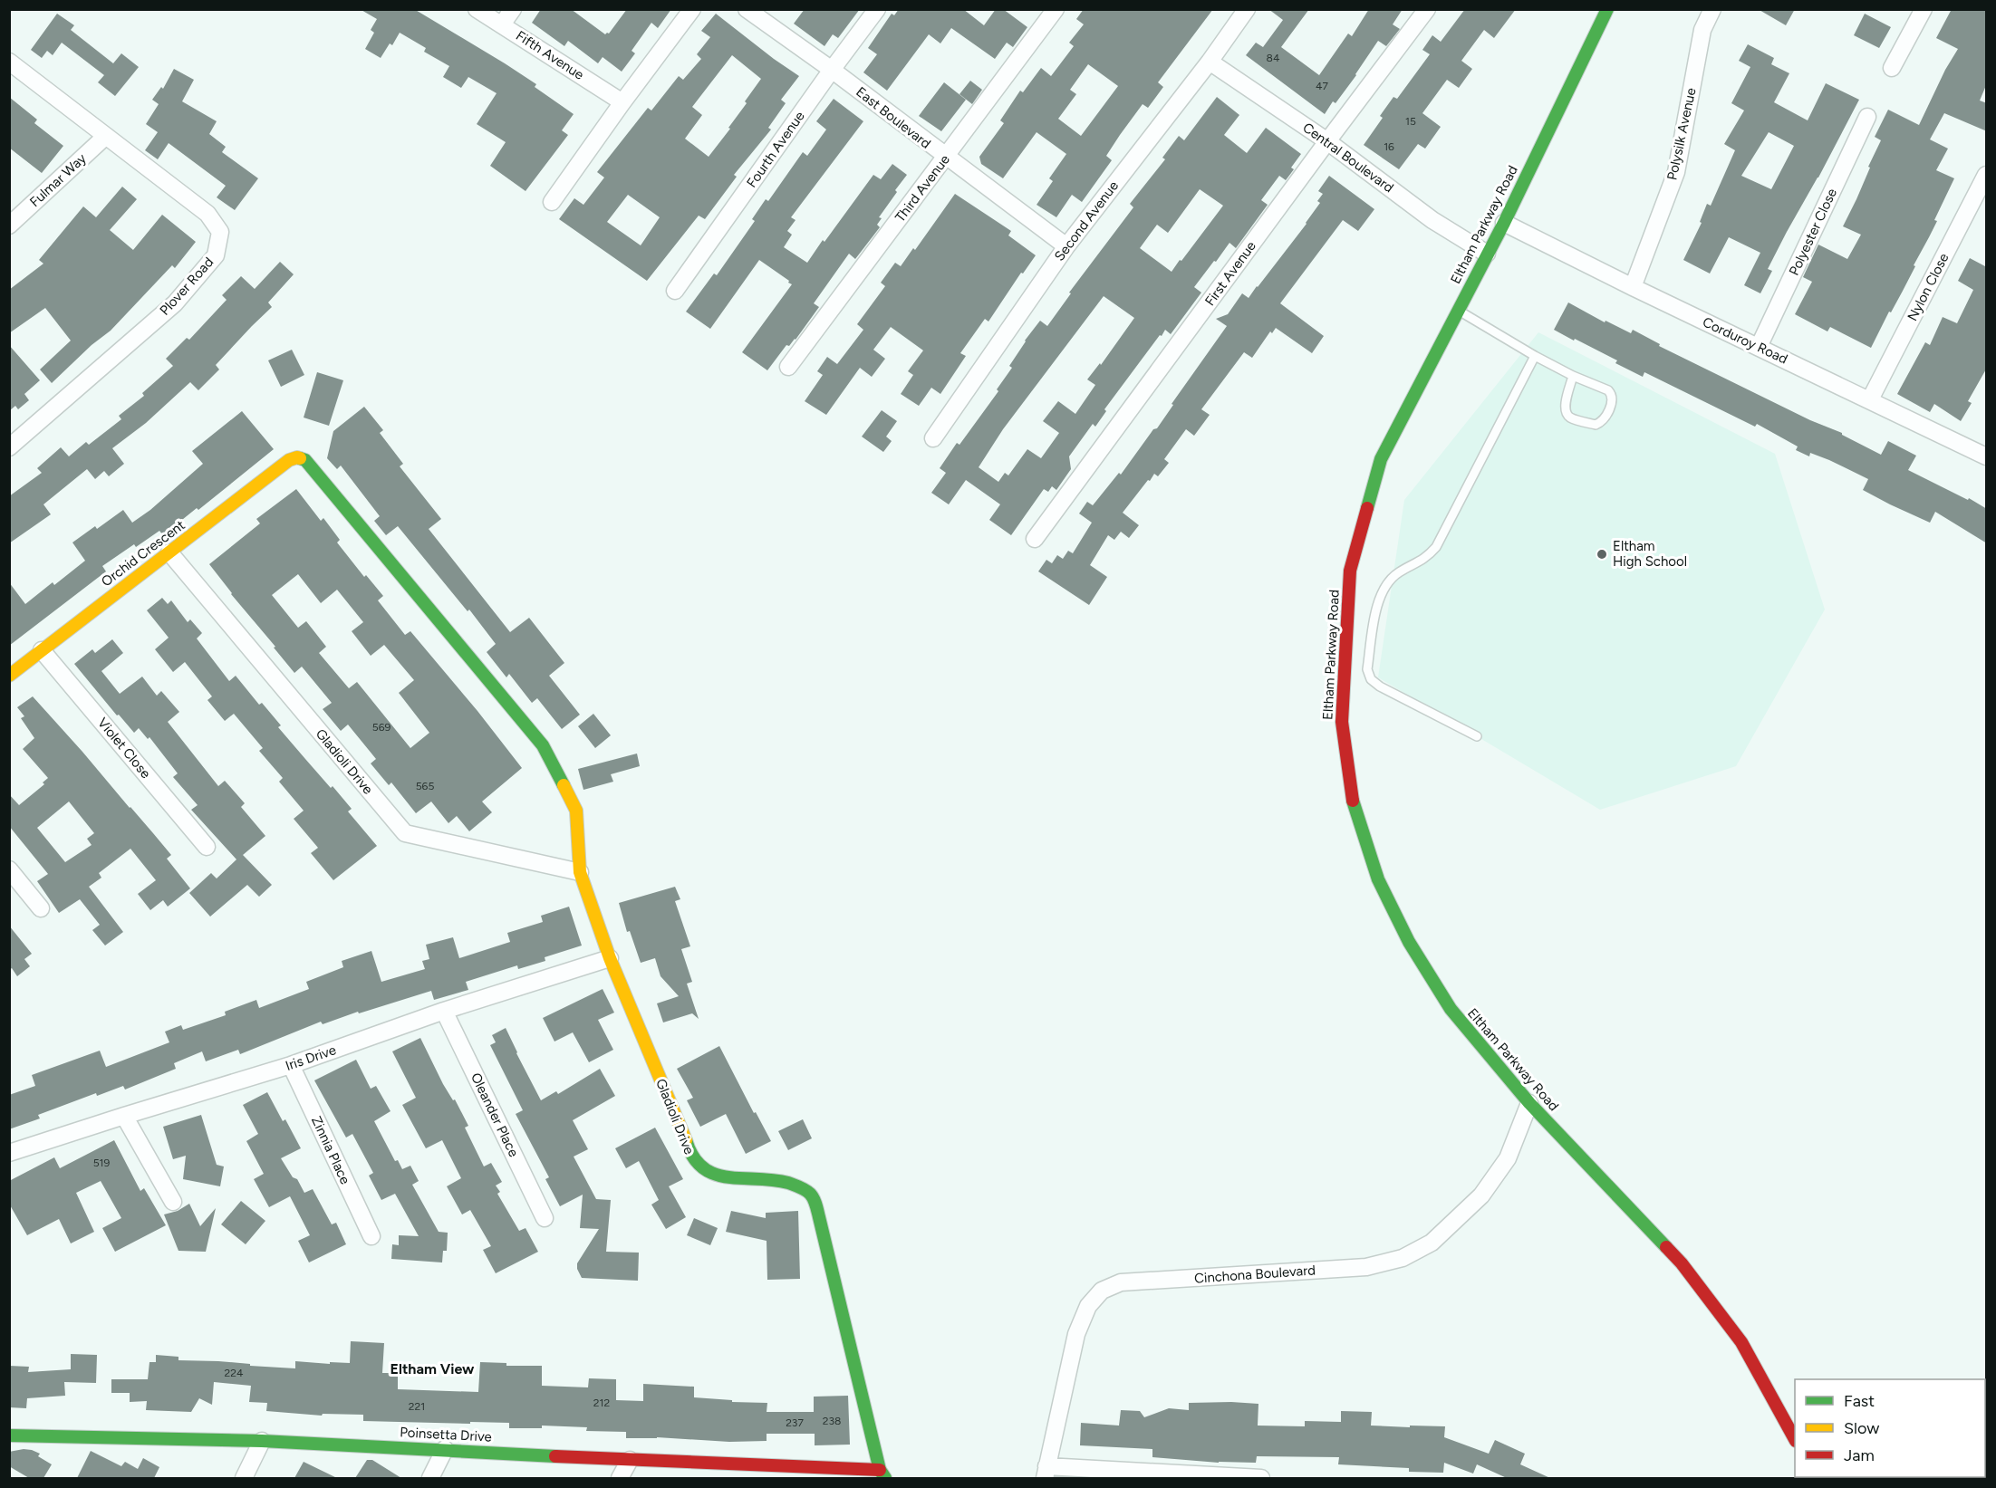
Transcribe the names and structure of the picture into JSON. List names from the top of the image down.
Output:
{
  "streets": {
    "street": [
      "Fifth Avenue",
      "East Boulevard",
      "Polysilk Avenue",
      "Fourth Avenue",
      "Central Boulevard",
      "Fulmar Way",
      "Third Avenue",
      "Second Avenue",
      "Eltham Parkway Road",
      "Polyester Close",
      "First Avenue",
      "Plover Road",
      "Nylon Close",
      "Corduroy Road",
      "Orchid Crescent",
      "Violet Close",
      "Gladioli Drive",
      "Iris Drive",
      "Oleander Place",
      "Zinnia Place",
      "Cinchona Boulevard",
      "Poinsetta Drive"
    ]
  },
  "crossings": [
    ["East Boulevard", "Fourth Avenue"],
    ["East Boulevard", "Third Avenue"],
    ["East Boulevard", "Second Avenue"],
    ["Polysilk Avenue", "Corduroy Road"],
    ["Central Boulevard", "Second Avenue"],
    ["Central Boulevard", "Eltham Parkway Road"],
    ["Central Boulevard", "First Avenue"],
    ["Fulmar Way", "Plover Road"],
    ["Eltham Parkway Road", "Corduroy Road"],
    ["Eltham Parkway Road", "Cinchona Boulevard"],
    ["Polyester Close", "Corduroy Road"],
    ["Nylon Close", "Corduroy Road"],
    ["Orchid Crescent", "Violet Close"],
    ["Orchid Crescent", "Gladioli Drive"],
    ["Gladioli Drive", "Iris Drive"],
    ["Gladioli Drive", "Poinsetta Drive"],
    ["Iris Drive", "Oleander Place"],
    ["Iris Drive", "Zinnia Place"]
  ],
  "districts": ["Eltham View"],
  "places": ["Eltham High School"],
  "house_numbers": [
    "84",
    "47",
    "15",
    "16",
    "569",
    "565",
    "519",
    "224",
    "212",
    "221",
    "238",
    "237"
  ],
  "legend": ["Fast", "Slow", "Jam"]
}
